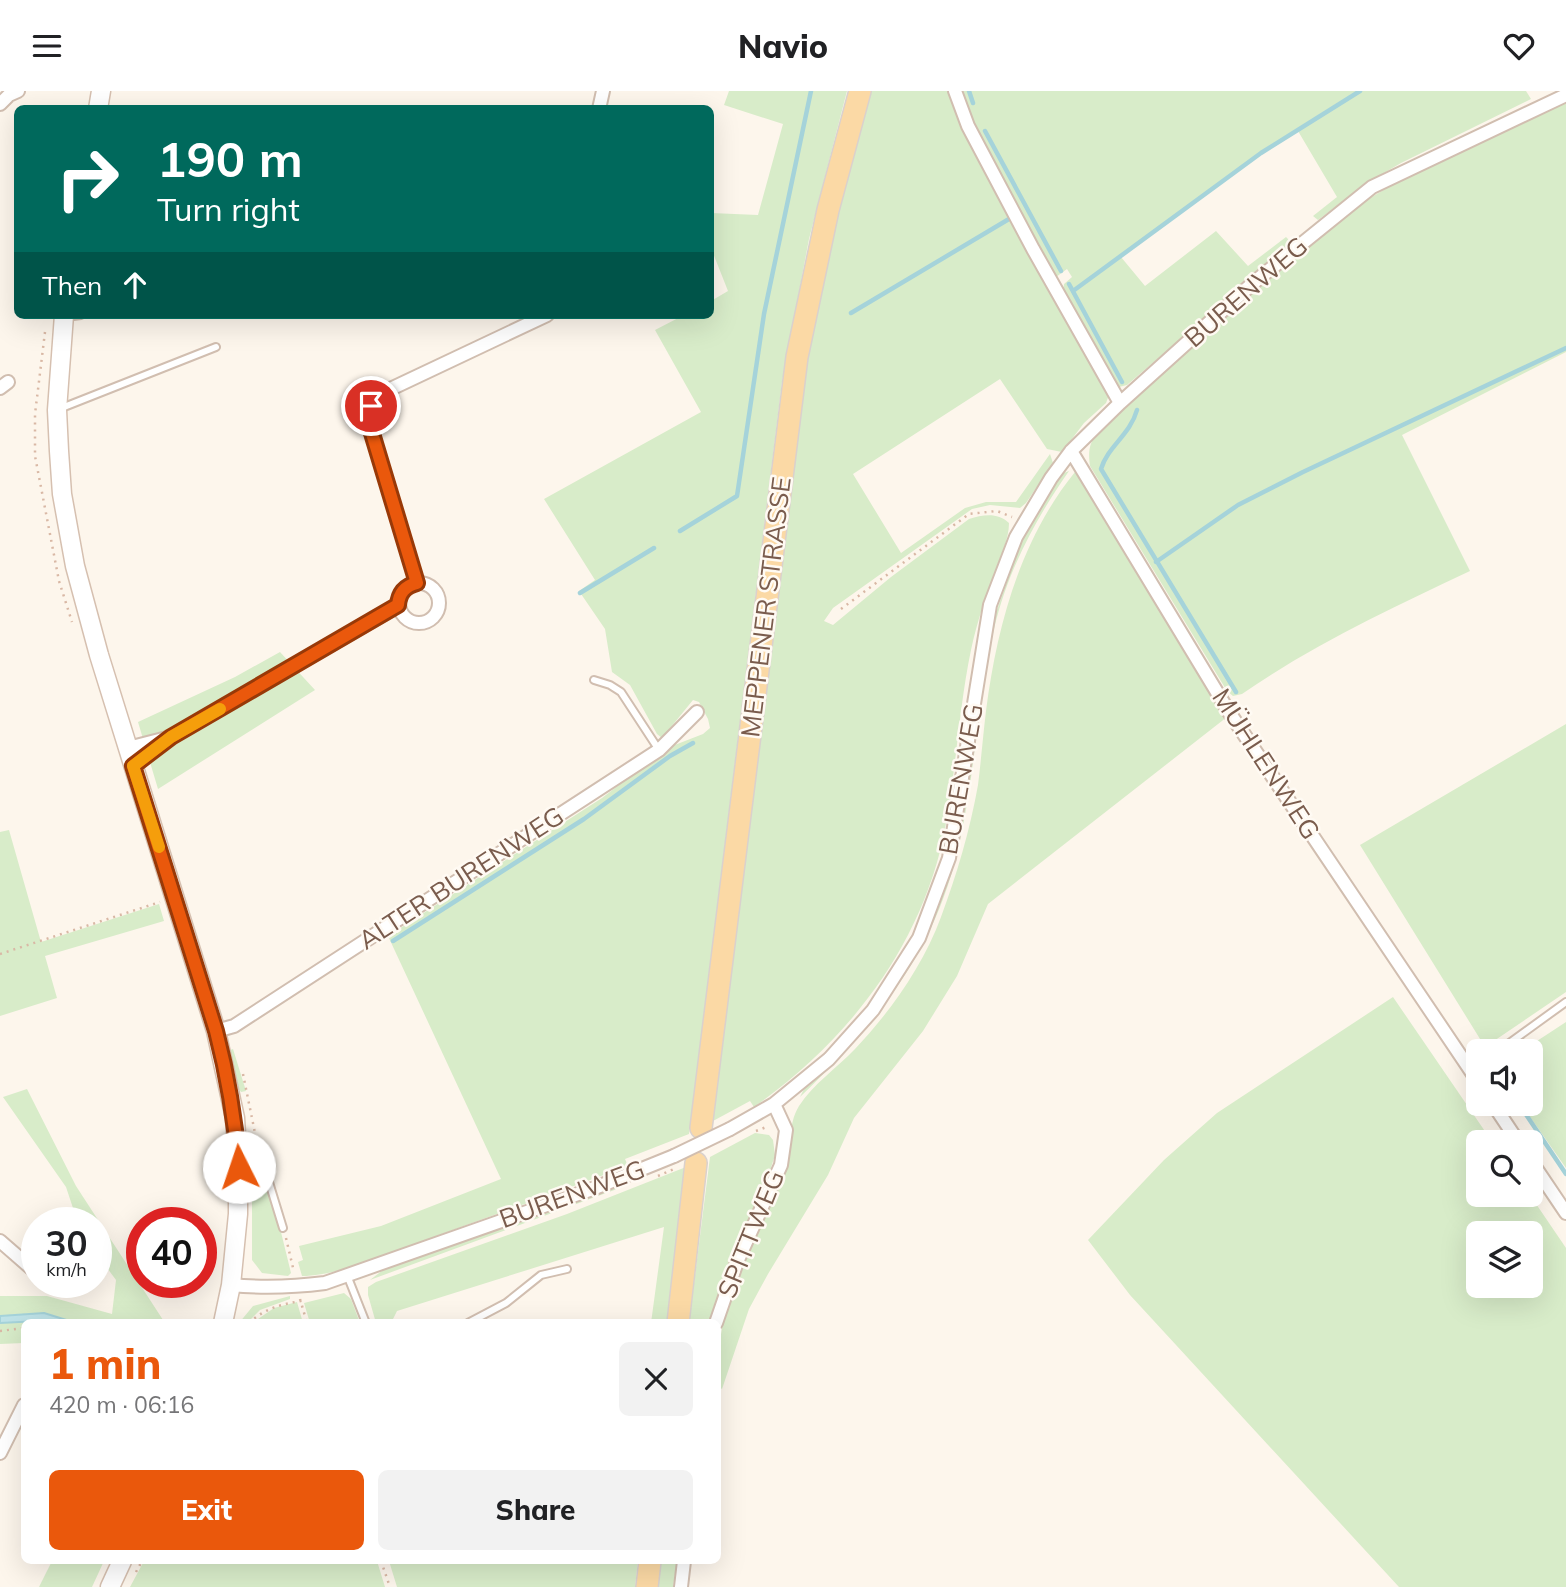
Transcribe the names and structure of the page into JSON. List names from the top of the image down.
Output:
{
  "streets": {
    "main road": ["MEPPENER STRASSE"],
    "street": [
      "BURENWEG",
      "MÜHLENWEG",
      "ALTER BURENWEG",
      "SPITTWEG"
    ]
  },
  "crossings": [
    ["BURENWEG", "MÜHLENWEG"],
    ["BURENWEG", "SPITTWEG"]
  ],
  "page": {
    "header": "Navio",
    "turn": ["190 m", "Turn right"],
    "then": "Then",
    "speed": "30 km/h",
    "limit": "40",
    "heading": ["1 min", "420 m · 06:16"],
    "buttons": ["Exit", "Share"]
  }
}
